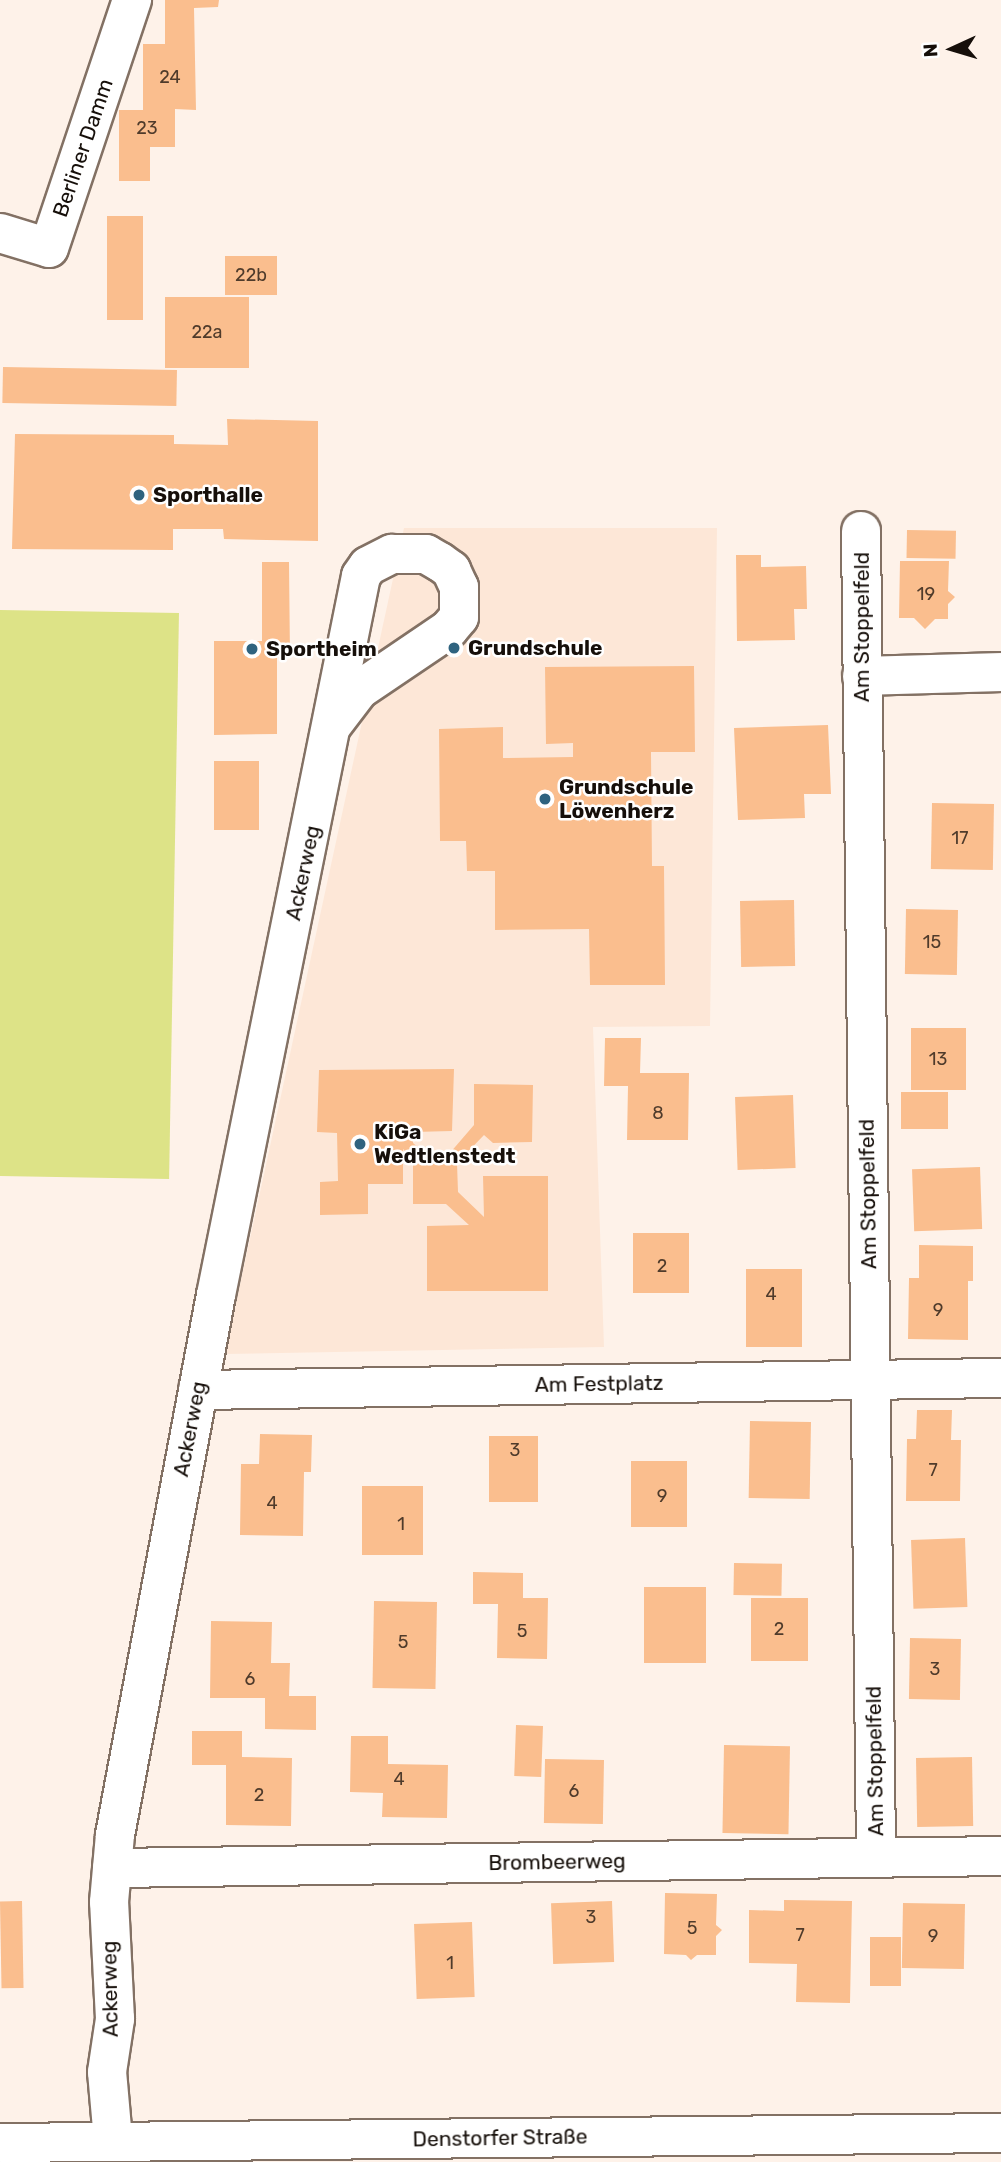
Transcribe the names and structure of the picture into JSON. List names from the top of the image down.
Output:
{
  "streets": {
    "street": [
      "Berliner Damm",
      "Am Stoppelfeld",
      "Ackerweg",
      "Am Festplatz",
      "Brombeerweg",
      "Denstorfer Straße"
    ]
  },
  "crossings": [
    ["Am Stoppelfeld", "Am Festplatz"],
    ["Am Stoppelfeld", "Brombeerweg"],
    ["Ackerweg", "Am Festplatz"],
    ["Ackerweg", "Brombeerweg"],
    ["Ackerweg", "Denstorfer Straße"]
  ],
  "places": [
    "Sporthalle",
    "Grundschule",
    "Sportheim",
    "Grundschule Löwenherz",
    "KiGa Wedtlenstedt"
  ],
  "house_numbers": [
    "24",
    "23",
    "22b",
    "22a",
    "19",
    "17",
    "15",
    "13",
    "8",
    "2",
    "4",
    "9",
    "3",
    "7",
    "9",
    "4",
    "1",
    "2",
    "5",
    "5",
    "3",
    "6",
    "4",
    "6",
    "2",
    "3",
    "5",
    "7",
    "9",
    "1"
  ],
  "north": "left"
}
